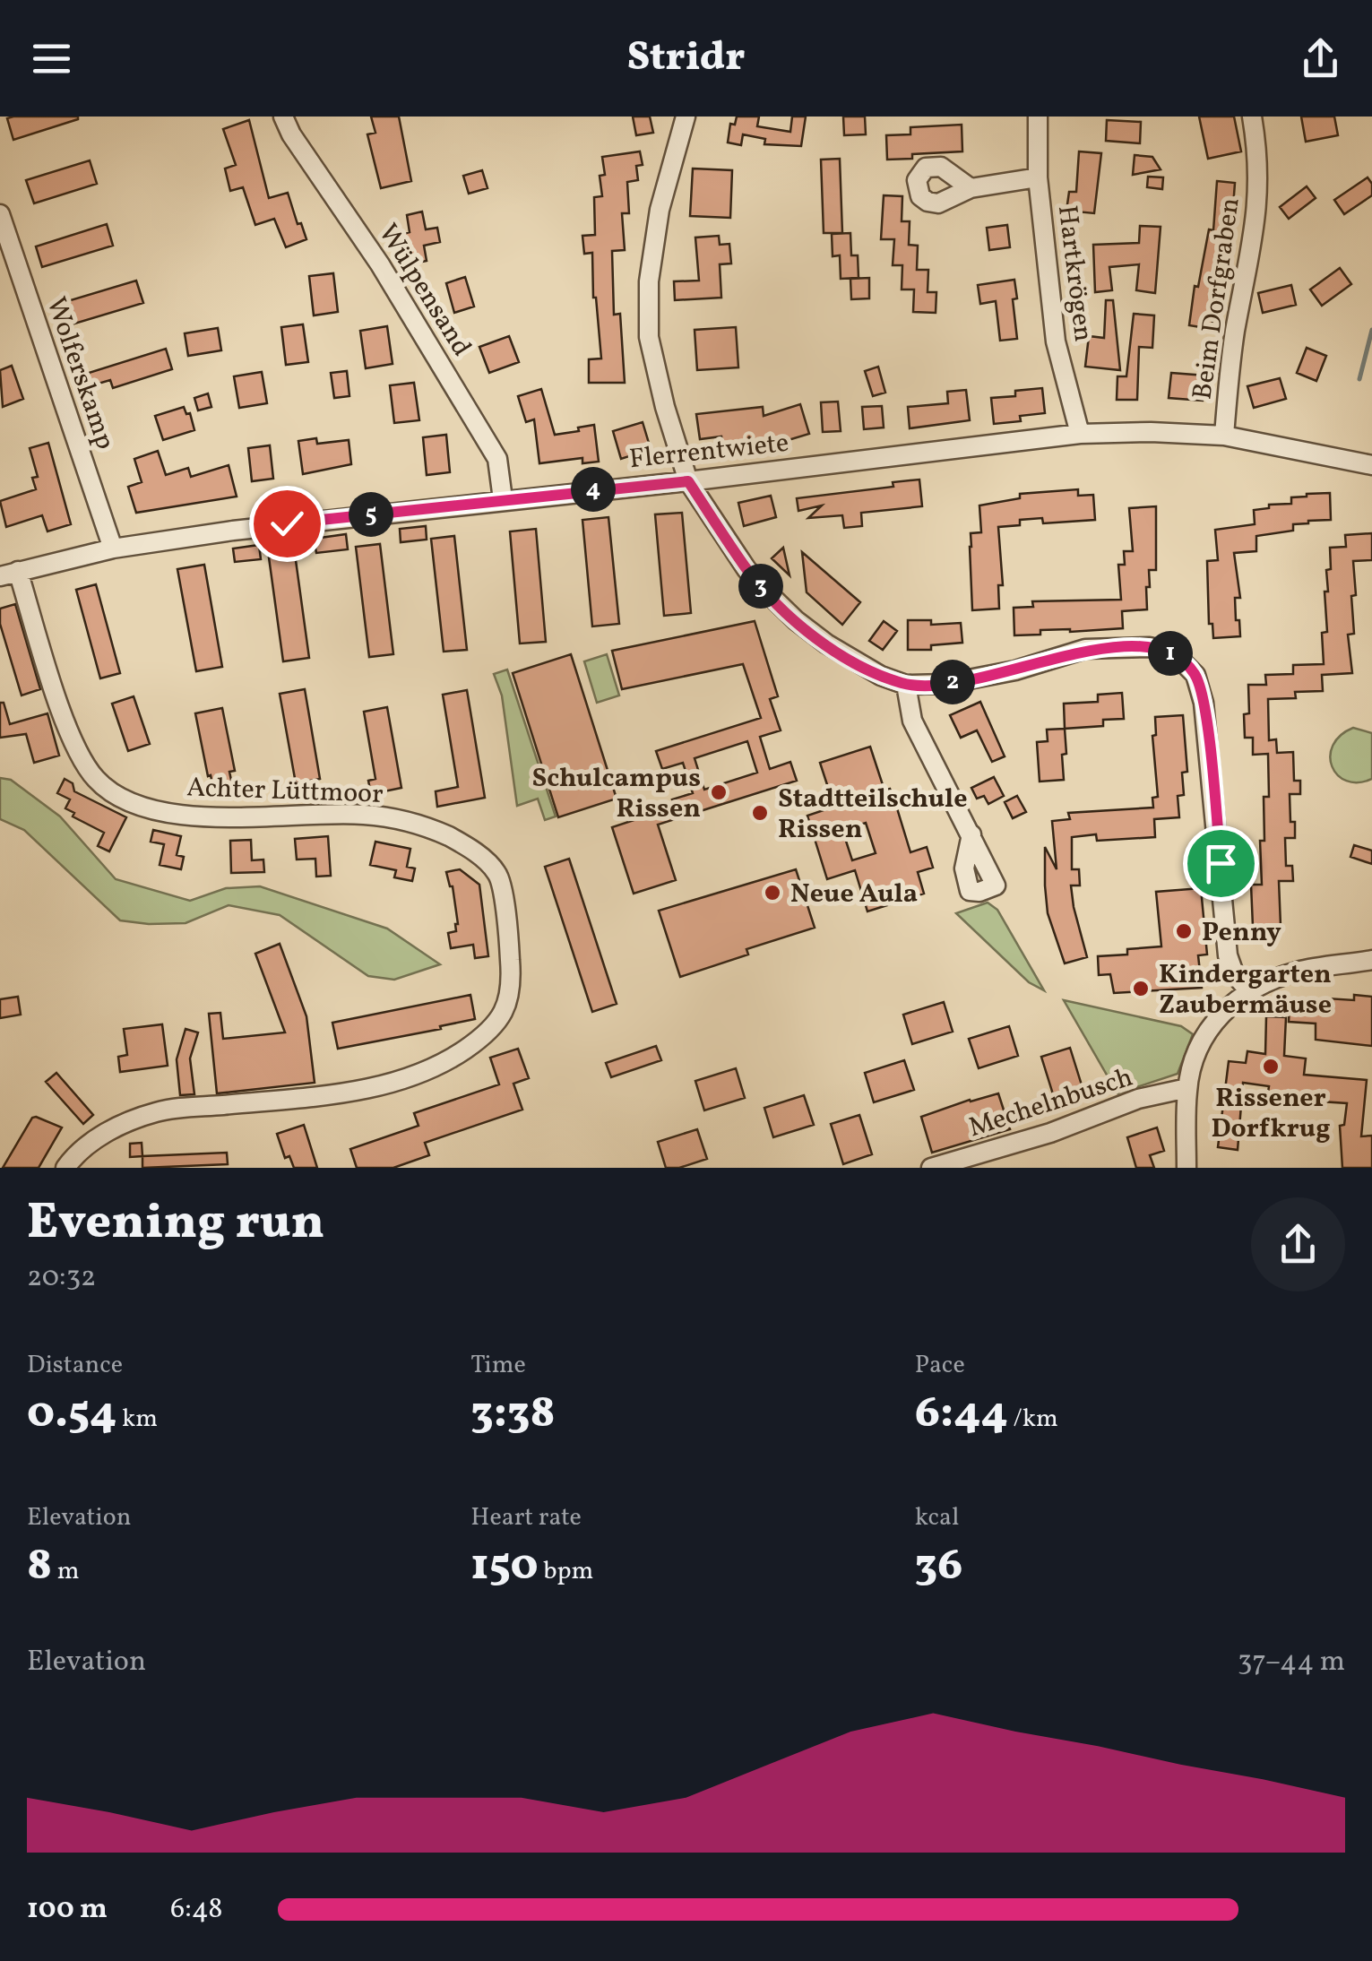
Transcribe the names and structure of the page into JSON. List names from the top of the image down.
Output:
{
  "streets": {
    "street": [
      "Hartkrögen",
      "Wülpensand",
      "Beim Dorfgraben",
      "Wolferskamp",
      "Flerrentwiete",
      "Achter Lüttmoor",
      "Mechelnbusch"
    ]
  },
  "crossings": [
    ["Hartkrögen", "Flerrentwiete"],
    ["Wülpensand", "Flerrentwiete"],
    ["Beim Dorfgraben", "Flerrentwiete"],
    ["Wolferskamp", "Flerrentwiete"],
    ["Flerrentwiete", "Achter Lüttmoor"]
  ],
  "places": [
    "Schulcampus Rissen",
    "Stadtteilschule Rissen",
    "Neue Aula",
    "Penny",
    "Kindergarten Zaubermäuse",
    "Rissener Dorfkrug"
  ],
  "page": {
    "header": "Stridr",
    "pins": [
      "4",
      "5",
      "3",
      "1",
      "2"
    ],
    "heading": ["Evening run", "20:32"],
    "stats": [
      ["Distance", "0.54 km"],
      ["Time", "3:38"],
      ["Pace", "6:44 /km"],
      ["Elevation", "8 m"],
      ["Heart rate", "150 bpm"],
      ["kcal", "36"]
    ],
    "chart": ["Elevation", "37–44 m"],
    "list": [
      {
        "name": "100 m",
        "note": "6:48"
      }
    ]
  }
}
